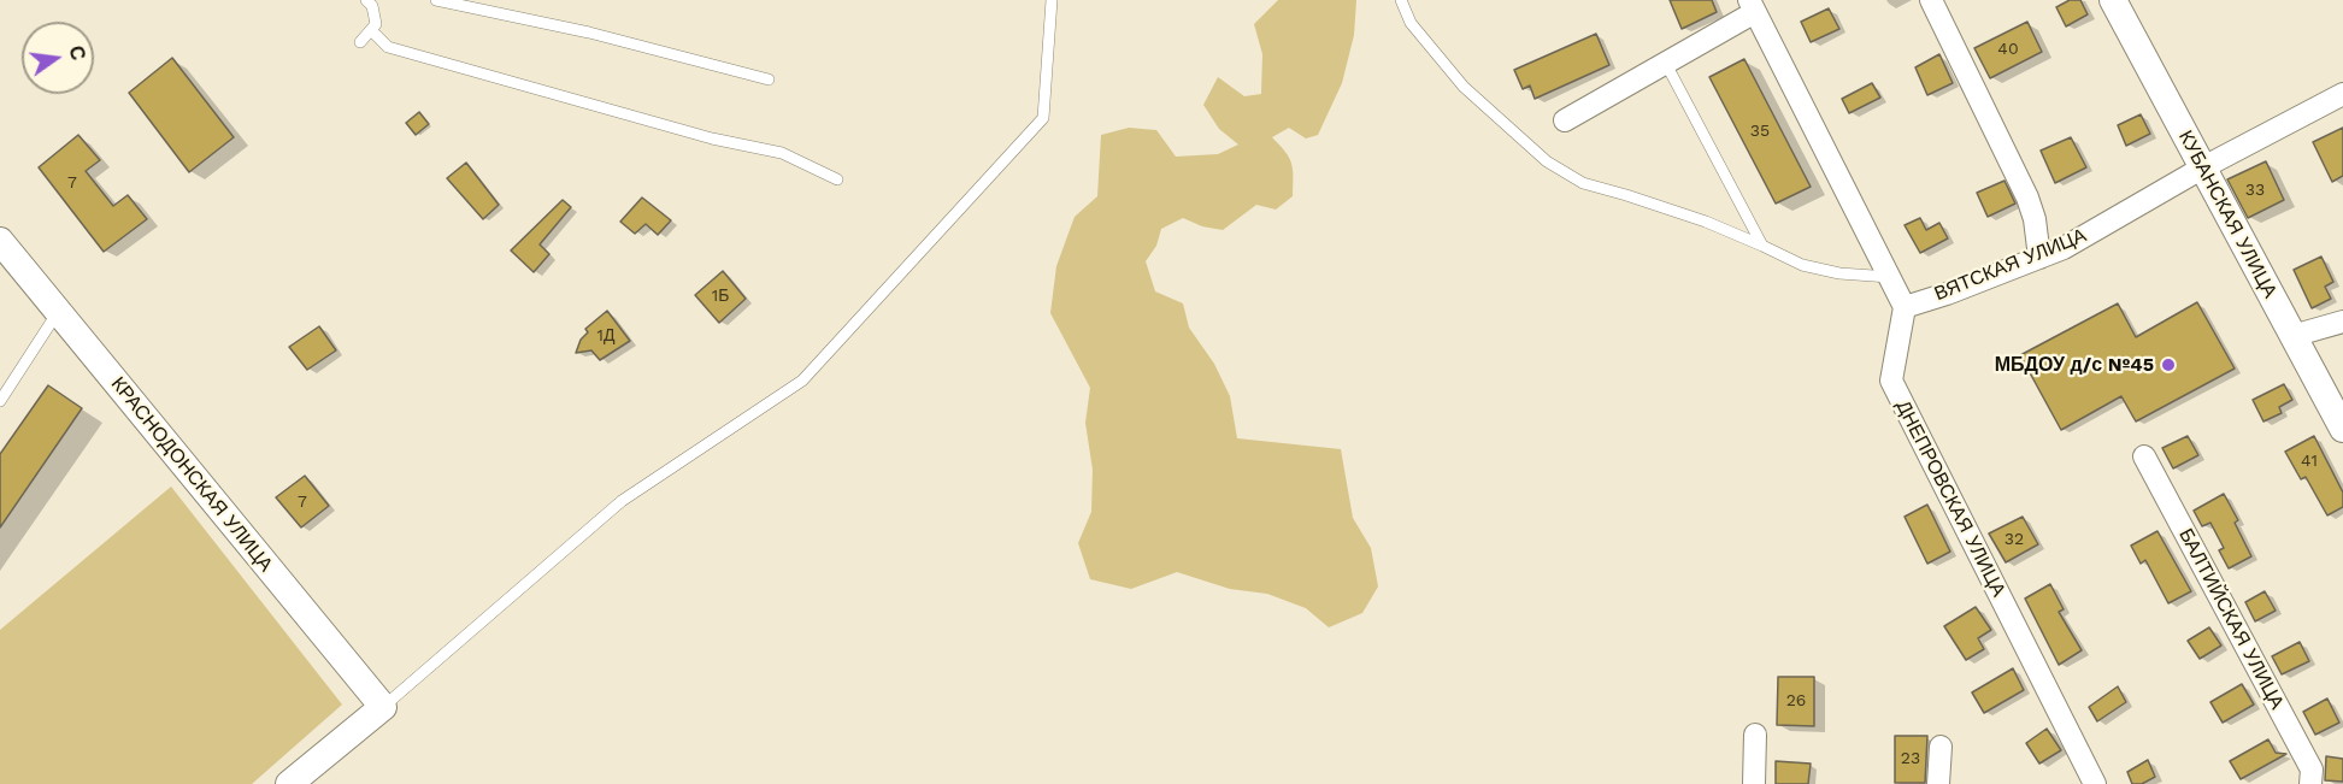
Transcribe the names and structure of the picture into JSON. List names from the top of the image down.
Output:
{
  "streets": {
    "street": [
      "КУБАНСКАЯ УЛИЦА",
      "ВЯТСКАЯ УЛИЦА",
      "КРАСНОДОНСКАЯ УЛИЦА",
      "ДНЕПРОВСКАЯ УЛИЦА",
      "БАЛТИЙСКАЯ УЛИЦА"
    ]
  },
  "crossings": [
    ["КУБАНСКАЯ УЛИЦА", "ВЯТСКАЯ УЛИЦА"],
    ["ВЯТСКАЯ УЛИЦА", "ДНЕПРОВСКАЯ УЛИЦА"]
  ],
  "places": ["МБДОУ д/с №45"],
  "house_numbers": [
    "40",
    "35",
    "7",
    "33",
    "1Б",
    "1Д",
    "41",
    "7",
    "32",
    "26",
    "23"
  ],
  "north": "right"
}
